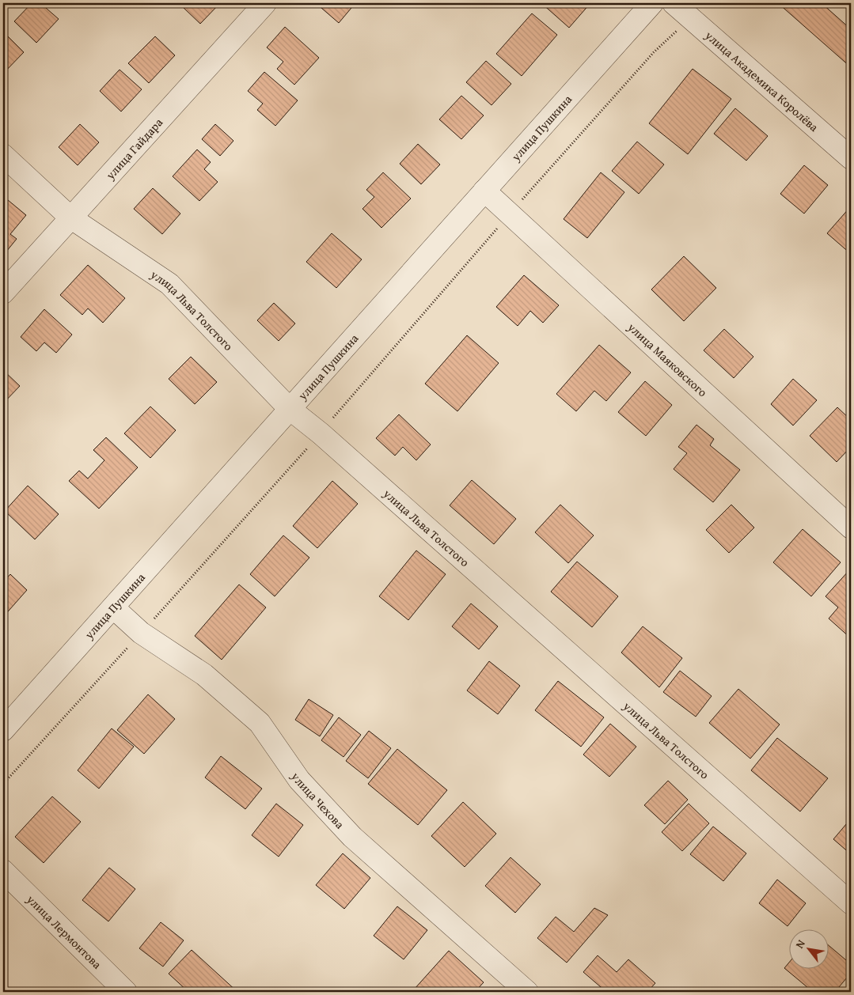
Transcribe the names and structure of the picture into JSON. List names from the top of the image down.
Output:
{
  "streets": {
    "street": [
      "улица Академика Королёва",
      "улица Пушкина",
      "улица Гайдара",
      "улица Льва Толстого",
      "улица Маяковского",
      "улица Чехова",
      "улица Лермонтова"
    ]
  },
  "crossings": [
    ["улица Пушкина", "улица Льва Толстого"],
    ["улица Пушкина", "улица Маяковского"],
    ["улица Пушкина", "улица Чехова"],
    ["улица Гайдара", "улица Льва Толстого"]
  ],
  "north": "top left"
}
